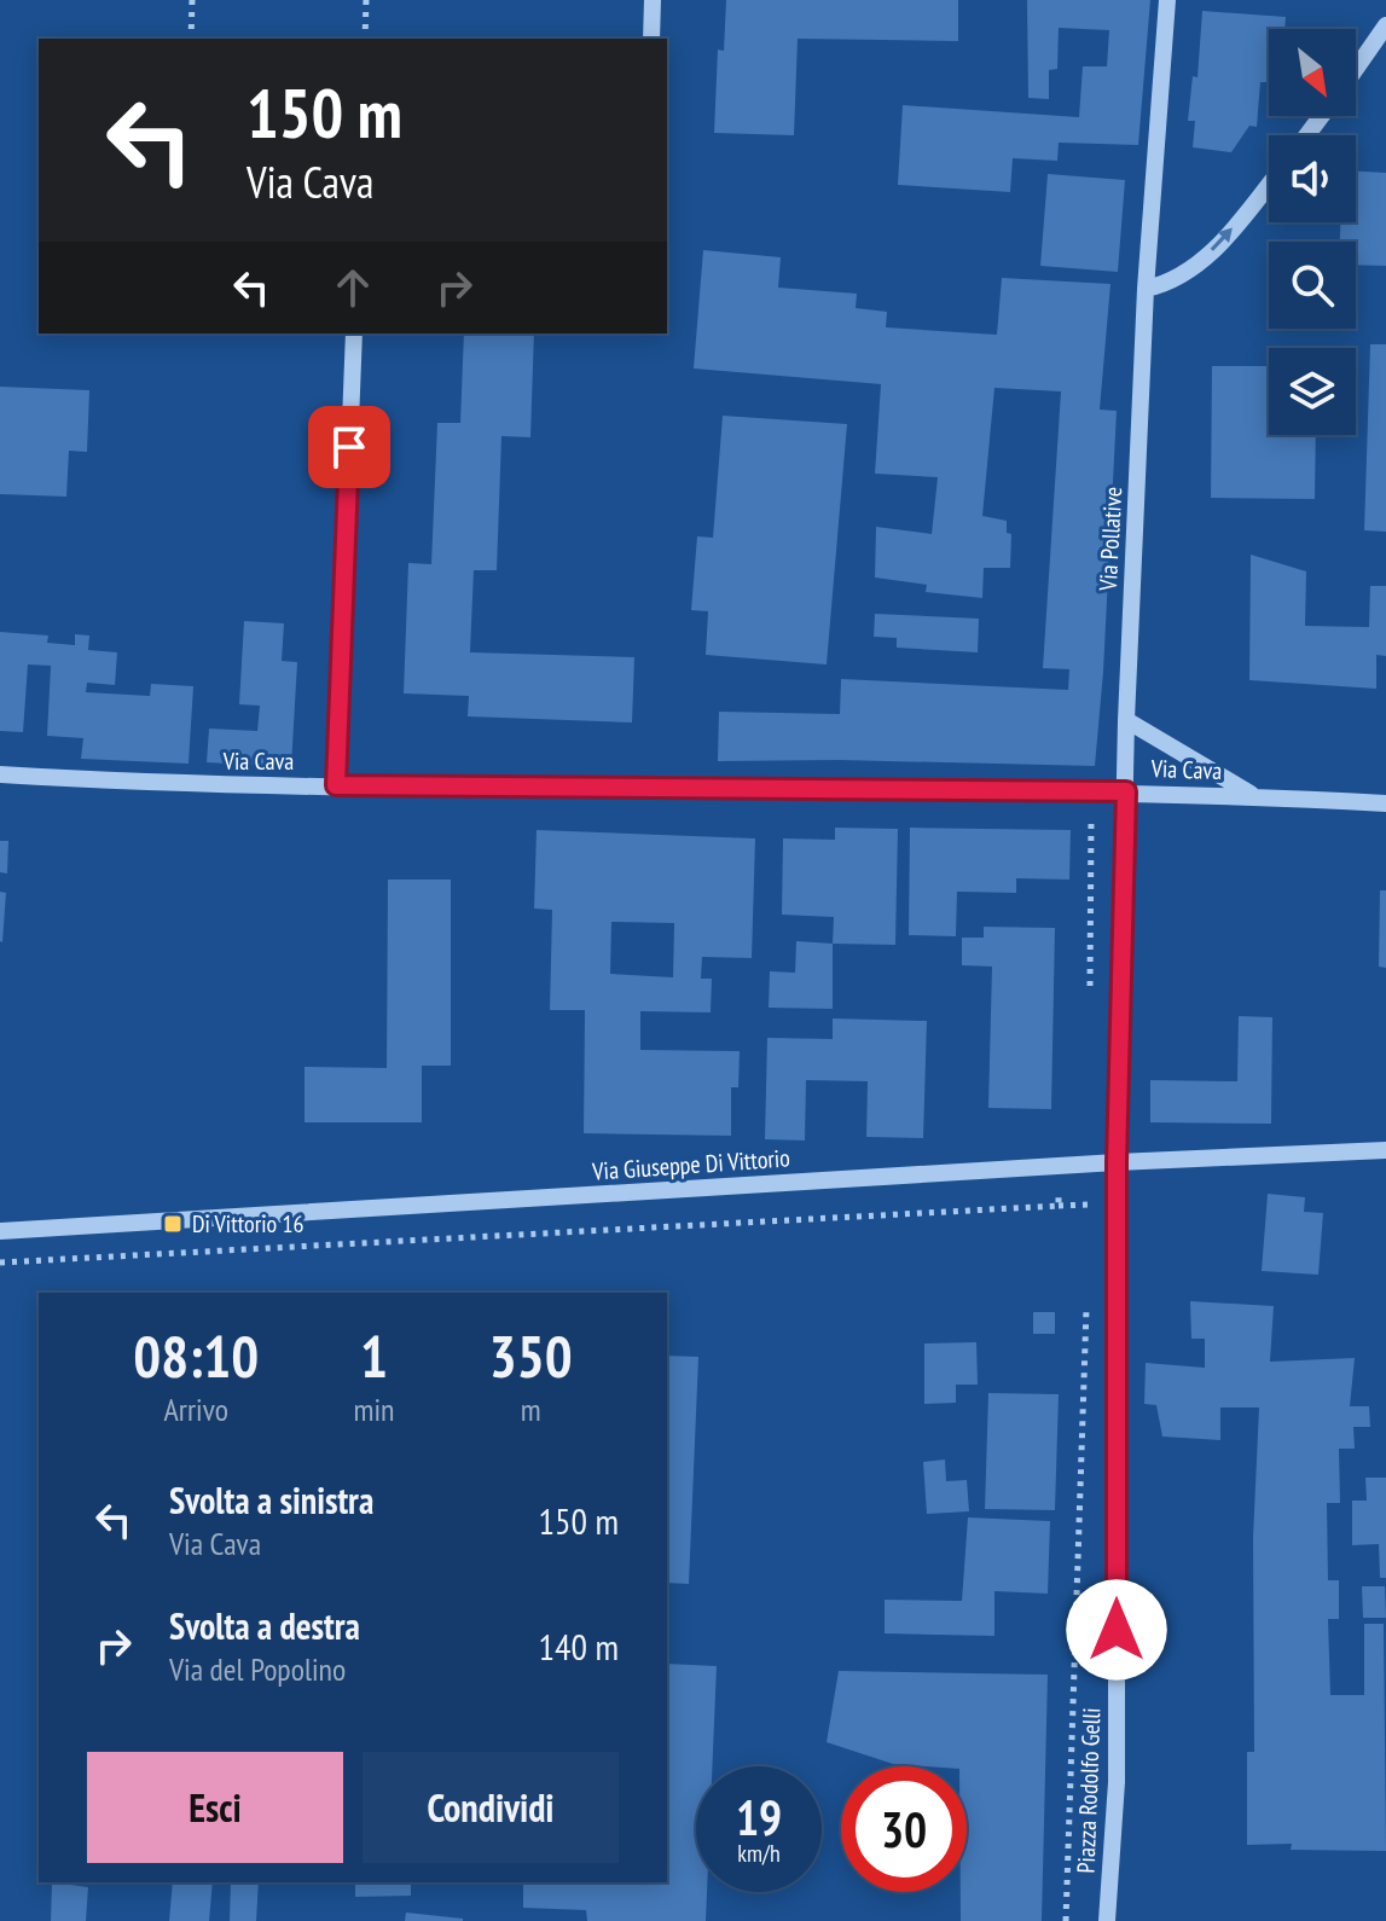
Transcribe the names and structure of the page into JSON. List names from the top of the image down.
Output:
{
  "streets": {
    "street": [
      "Via Pollative",
      "Via Cava",
      "Via Giuseppe Di Vittorio",
      "Piazza Rodolfo Gelli"
    ]
  },
  "crossings": [
    ["Via Pollative", "Via Cava"],
    ["Via Pollative", "Piazza Rodolfo Gelli"],
    ["Via Cava", "Piazza Rodolfo Gelli"],
    ["Via Giuseppe Di Vittorio", "Piazza Rodolfo Gelli"]
  ],
  "places": {
    "transit": ["Di Vittorio 16"]
  },
  "north": "bottom right",
  "page": {
    "turn": ["150 m", "Via Cava"],
    "eta": [
      "08:10",
      "Arrivo",
      "1",
      "min",
      "350",
      "m"
    ],
    "list": [
      {
        "name": "Svolta a sinistra",
        "note": "Via Cava",
        "value": "150 m"
      },
      {
        "name": "Svolta a destra",
        "note": "Via del Popolino",
        "value": "140 m"
      }
    ],
    "buttons": ["Esci", "Condividi"],
    "speed": "19 km/h",
    "limit": "30"
  }
}
